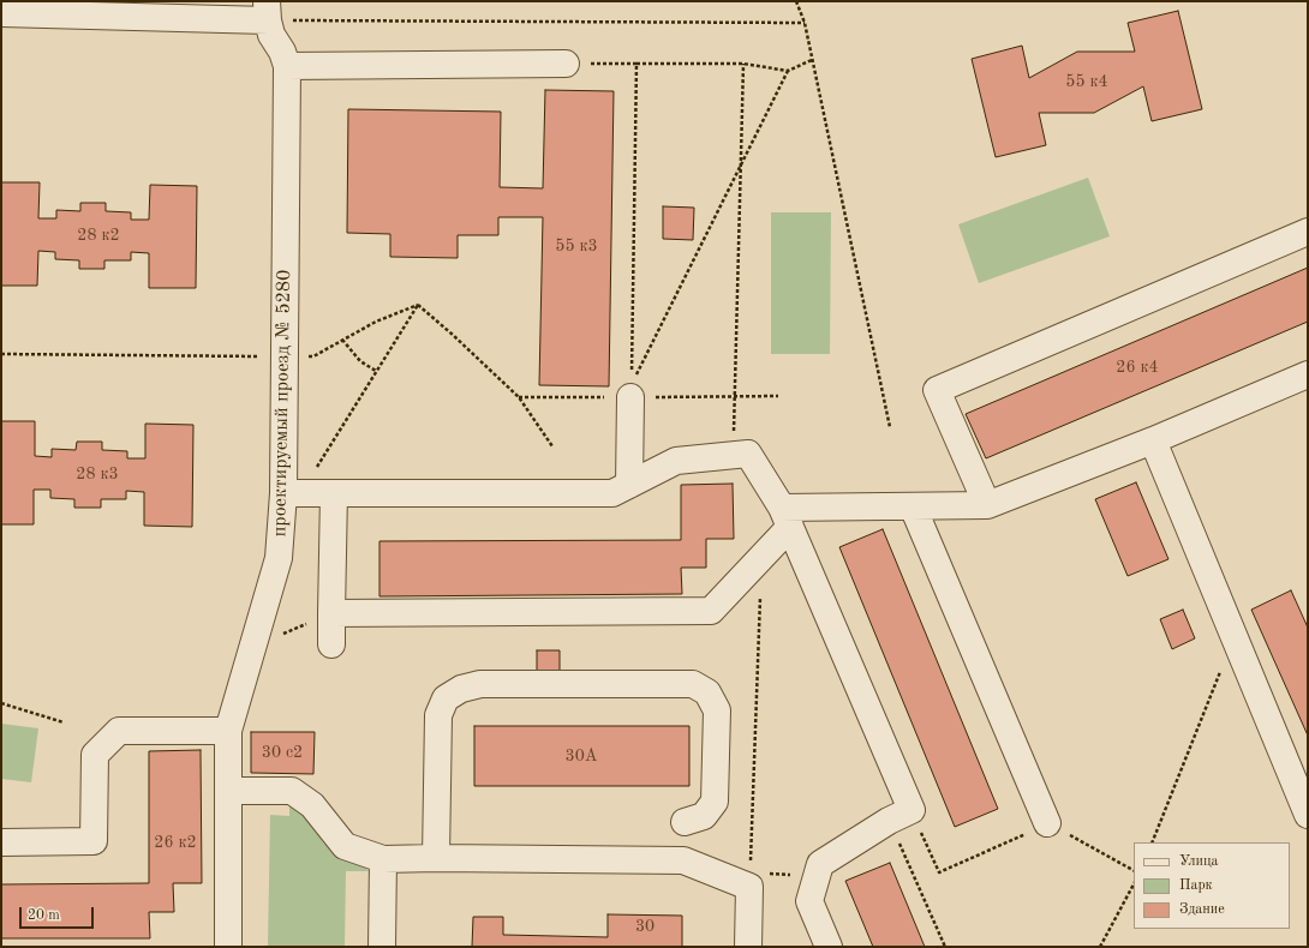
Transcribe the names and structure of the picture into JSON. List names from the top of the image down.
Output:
{
  "streets": {
    "street": ["проектируемый проезд № 5280"]
  },
  "house_numbers": [
    "55 к4",
    "28 к2",
    "55 к3",
    "26 к4",
    "28 к3",
    "30 с2",
    "30А",
    "26 к2",
    "30"
  ],
  "legend": ["Улица", "Парк", "Здание"],
  "scale_bar": "20 m"
}
